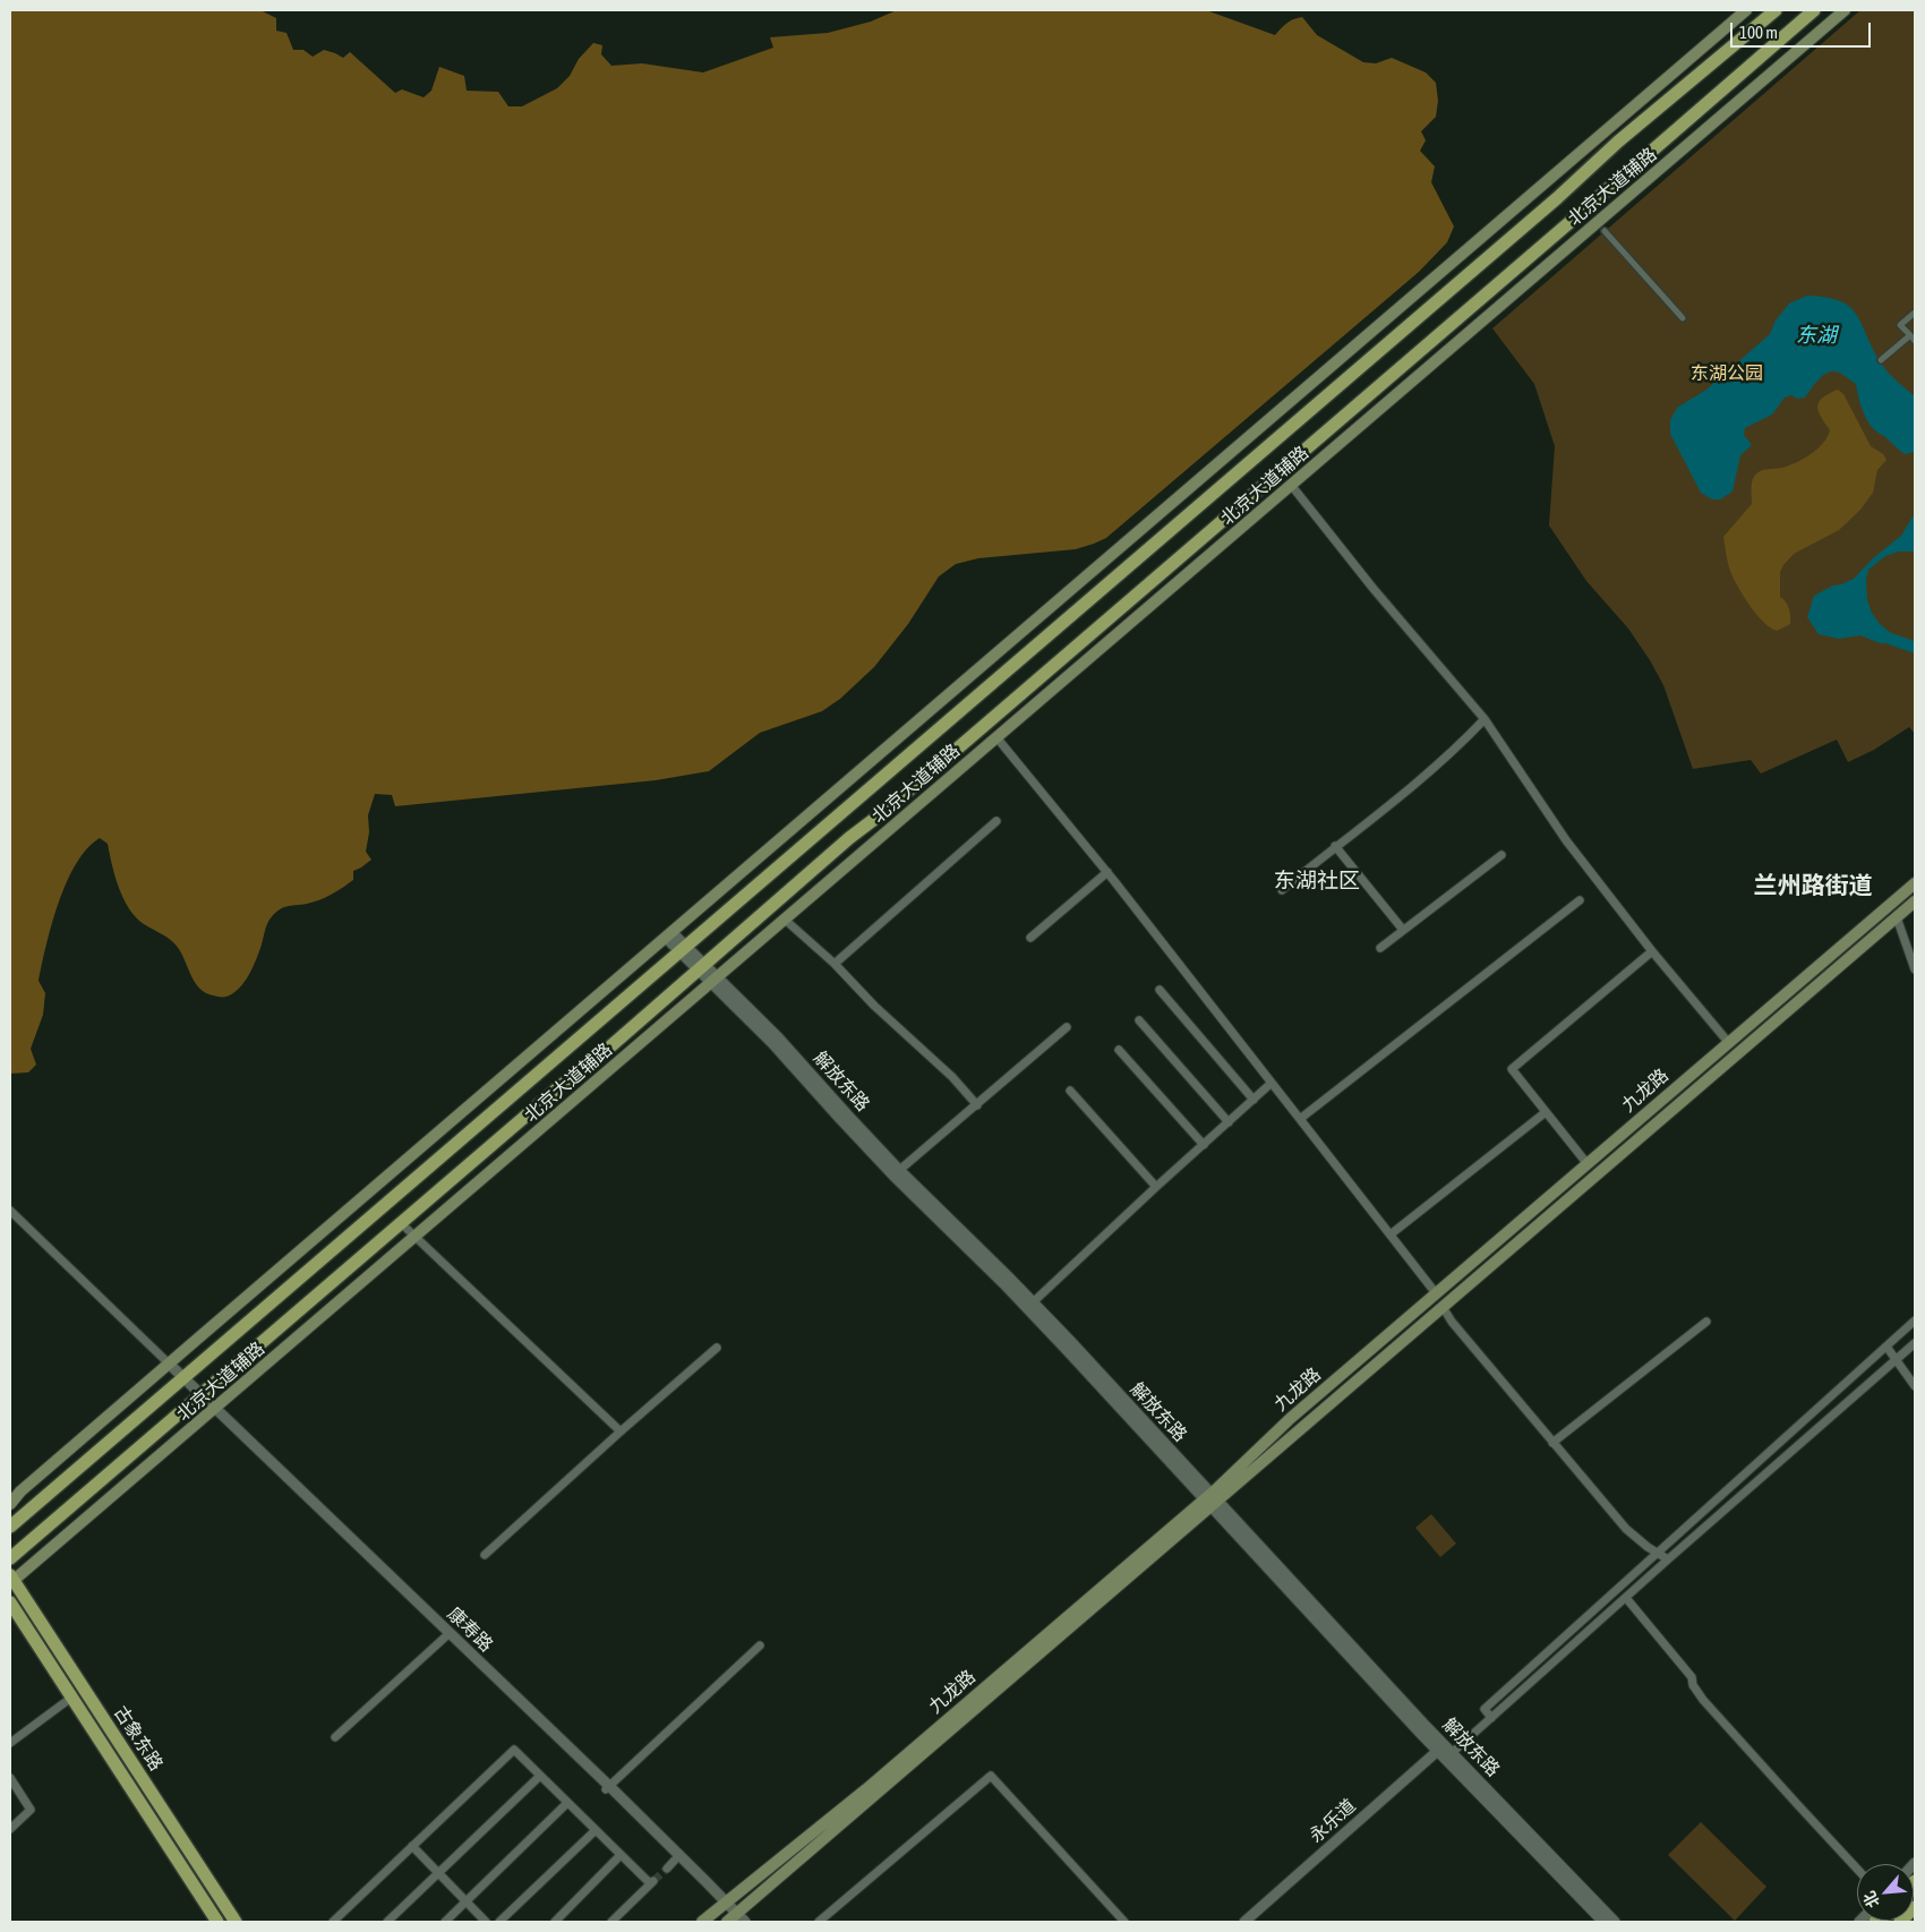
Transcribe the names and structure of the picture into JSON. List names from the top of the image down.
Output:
{
  "streets": {
    "main road": ["北京大道辅路", "九龙路", "古象东路"],
    "street": ["解放东路", "康寿路", "永乐道"]
  },
  "crossings": [
    ["北京大道辅路", "解放东路"],
    ["北京大道辅路", "康寿路"],
    ["北京大道辅路", "古象东路"],
    ["解放东路", "九龙路"],
    ["解放东路", "永乐道"],
    ["九龙路", "康寿路"]
  ],
  "districts": ["东湖社区", "兰州路街道"],
  "water": ["东湖"],
  "parks": ["东湖公园"],
  "scale_bar": "100 m",
  "north": "bottom left"
}
